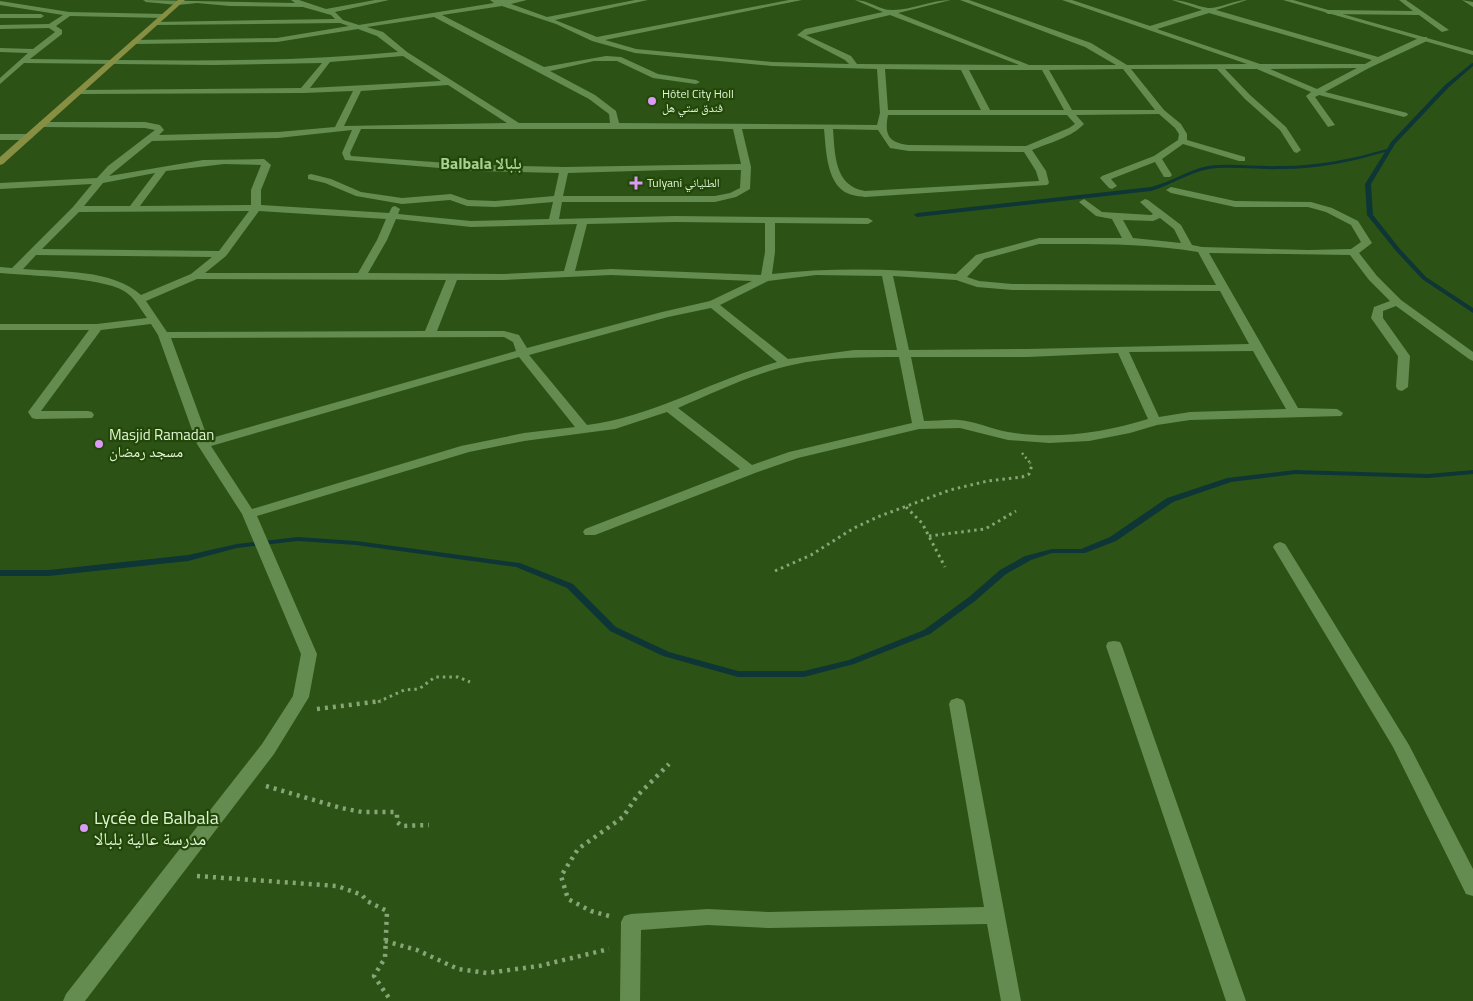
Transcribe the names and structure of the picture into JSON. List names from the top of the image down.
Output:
{
  "districts": ["Balbala بلبالا"],
  "places": {
    "other": ["Hôtel City Holl فندق ستي هل", "Masjid Ramadan مسجد رمضان", "Lycée de Balbala مدرسة عالية بلبالا"],
    "health": ["Tulyani الطلياني"]
  }
}
